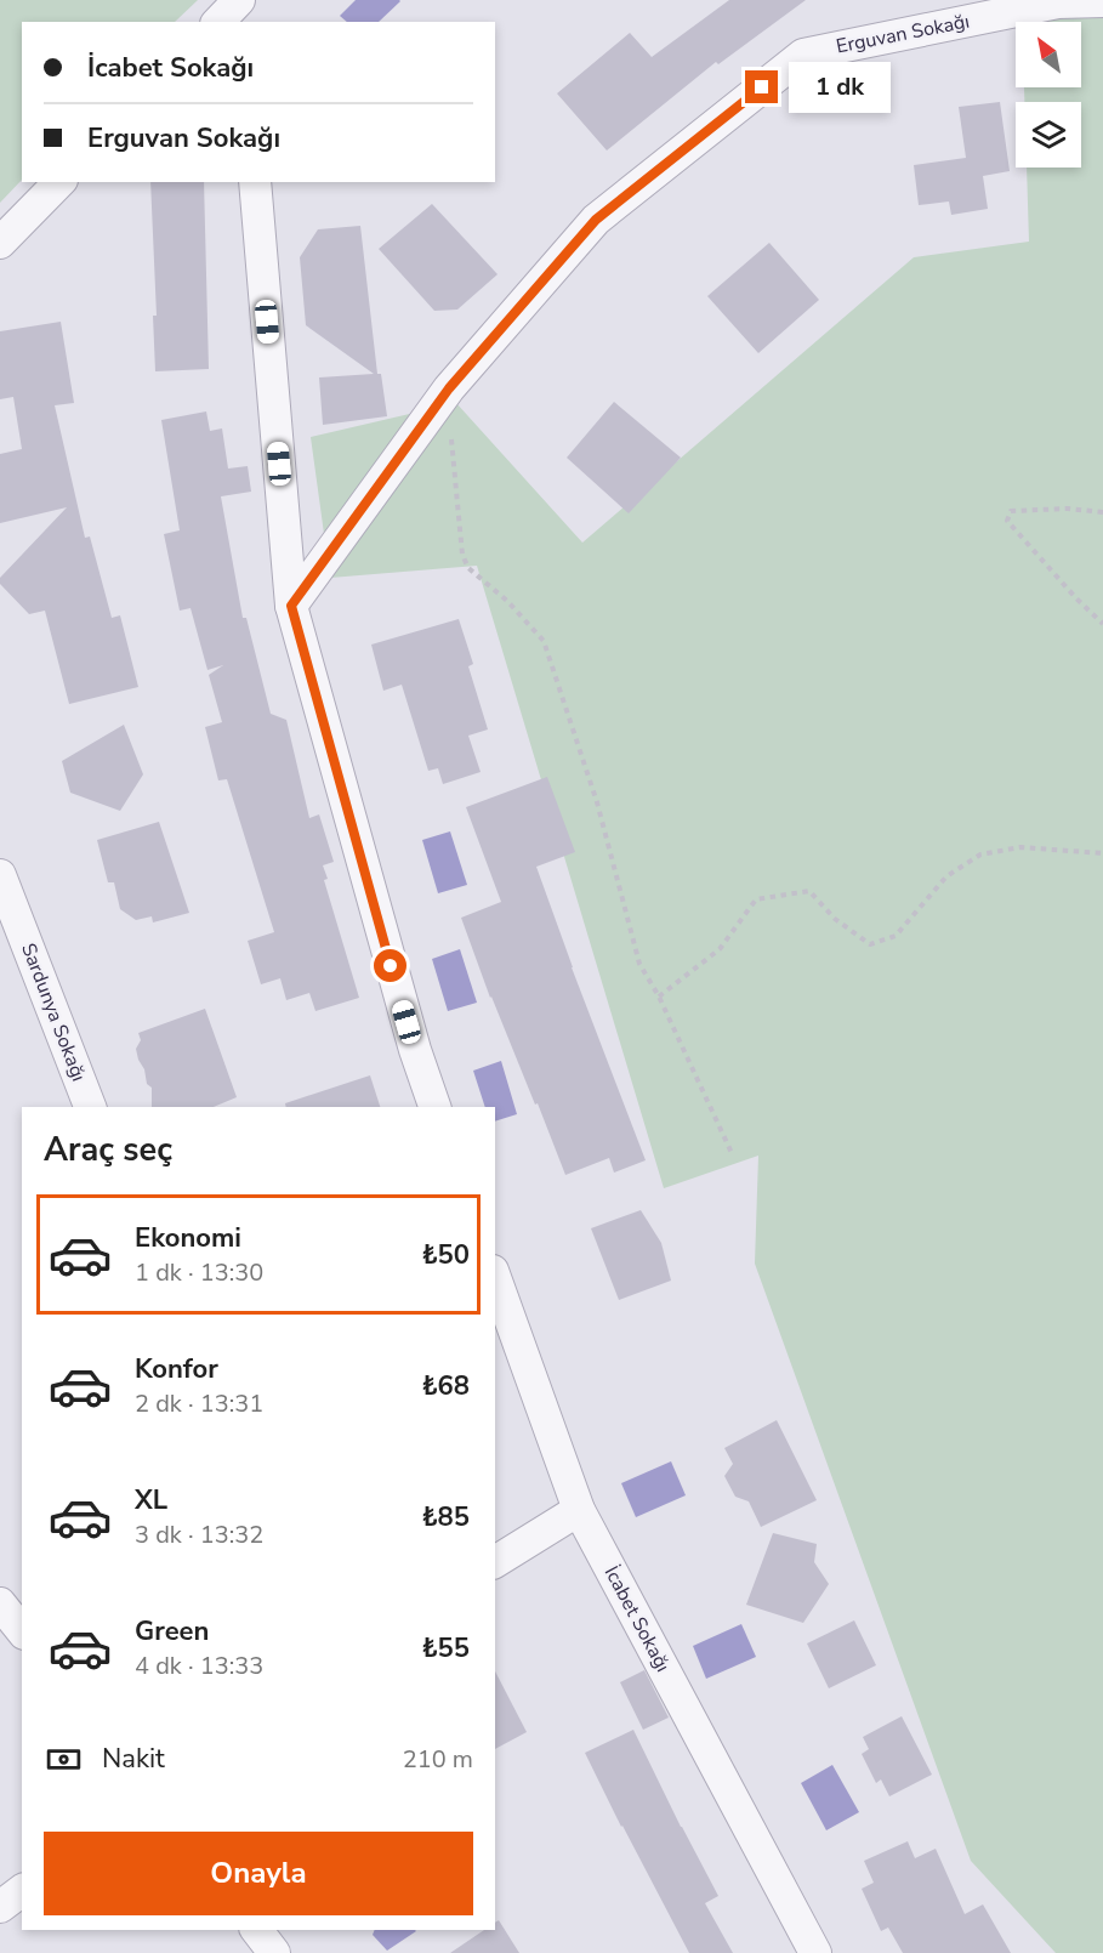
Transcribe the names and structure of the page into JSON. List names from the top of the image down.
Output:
{
  "streets": {
    "street": ["Erguvan Sokağı", "Sardunya Sokağı", "İcabet Sokağı"]
  },
  "north": "top left",
  "page": {
    "banner": ["İcabet Sokağı", "Erguvan Sokağı"],
    "bubble": "1 dk",
    "heading": "Araç seç",
    "list": [
      {
        "name": "Ekonomi",
        "note": "1 dk · 13:30",
        "value": "₺50"
      },
      {
        "name": "Konfor",
        "note": "2 dk · 13:31",
        "value": "₺68"
      },
      {
        "name": "XL",
        "note": "3 dk · 13:32",
        "value": "₺85"
      },
      {
        "name": "Green",
        "note": "4 dk · 13:33",
        "value": "₺55"
      }
    ],
    "pay": ["Nakit", "210 m"],
    "buttons": "Onayla"
  }
}
